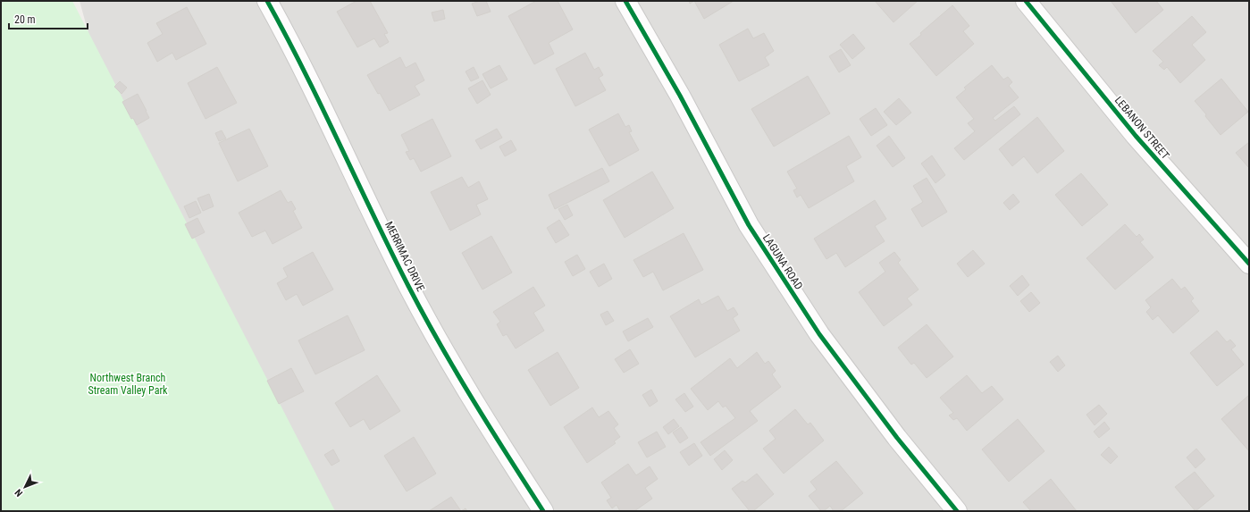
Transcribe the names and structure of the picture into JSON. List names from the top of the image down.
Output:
{
  "streets": {
    "street": ["LEBANON STREET", "MERRIMAC DRIVE", "LAGUNA ROAD"]
  },
  "parks": ["Northwest Branch Stream Valley Park"],
  "scale_bar": "20 m",
  "north": "bottom left"
}
